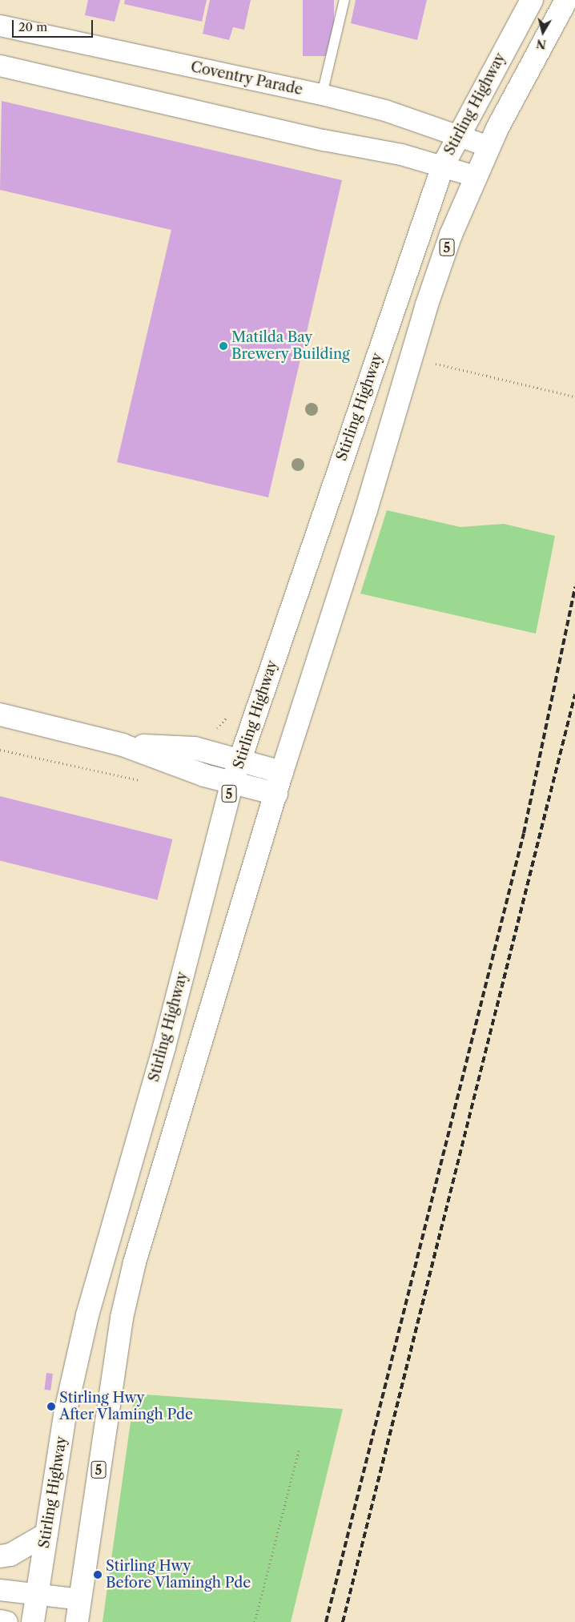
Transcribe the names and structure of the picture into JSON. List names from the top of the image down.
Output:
{
  "streets": {
    "main road": ["Stirling Highway", "5"],
    "street": ["Coventry Parade"]
  },
  "crossings": [
    ["Coventry Parade", "Stirling Highway"],
    ["Coventry Parade", "5"]
  ],
  "places": ["Matilda Bay Brewery Building", "Stirling Hwy After Vlamingh Pde", "Stirling Hwy Before Vlamingh Pde"],
  "scale_bar": "20 m",
  "north": "bottom"
}
